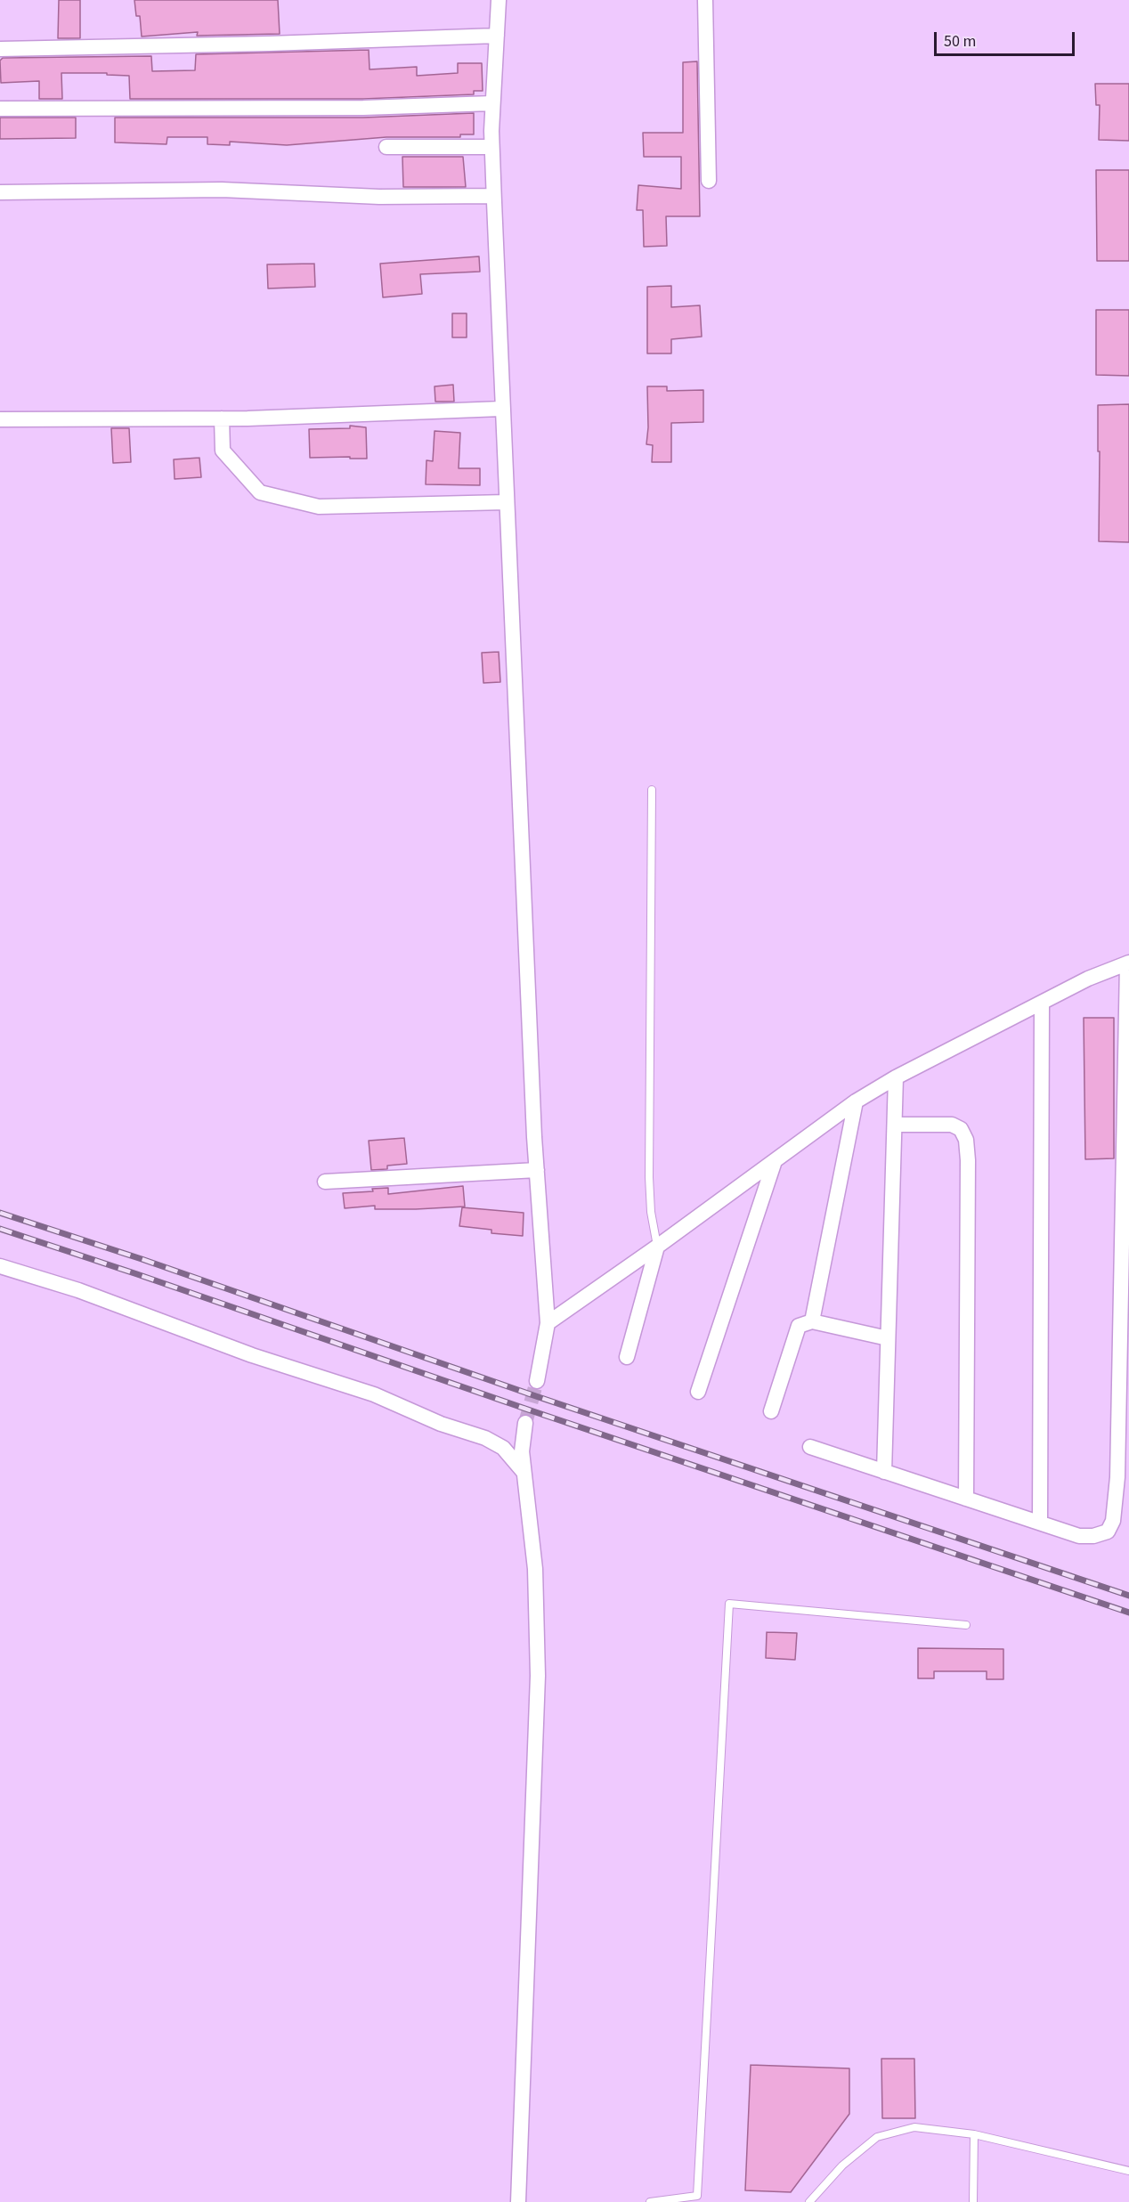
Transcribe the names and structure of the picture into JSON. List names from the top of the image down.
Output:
{
  "scale_bar": "50 m"
}
